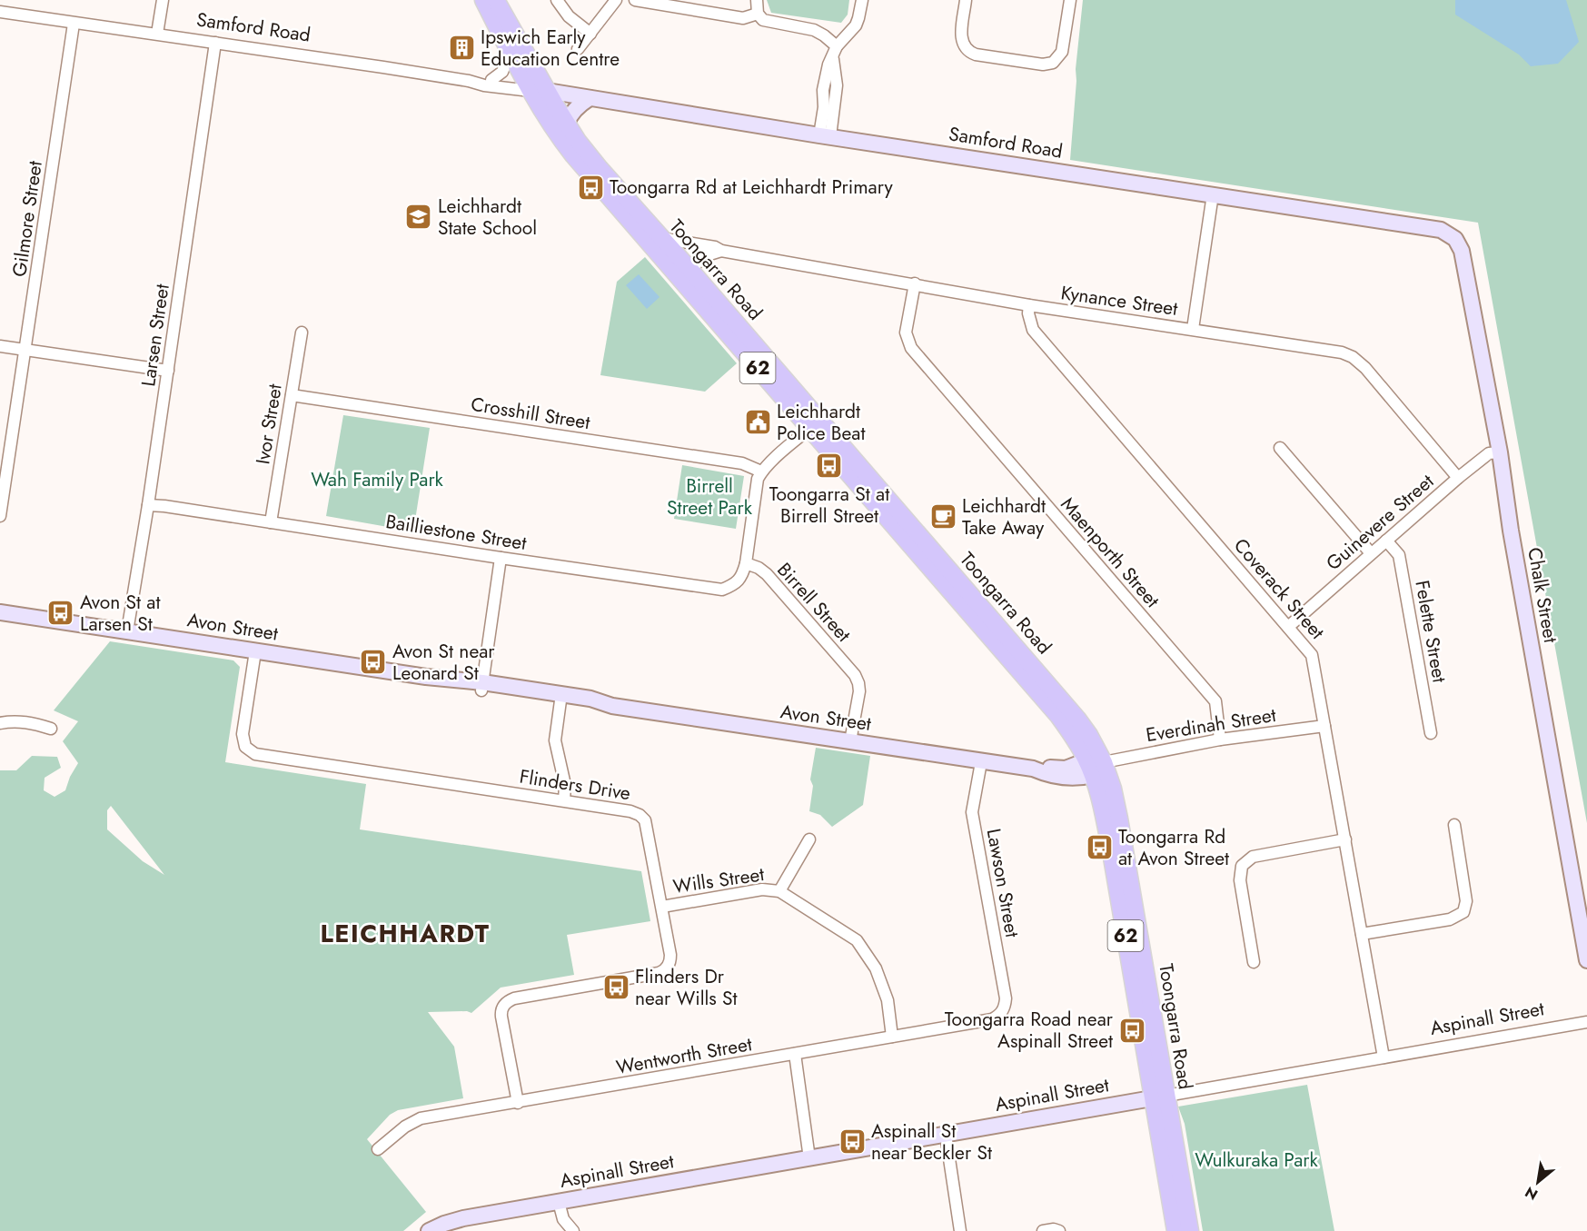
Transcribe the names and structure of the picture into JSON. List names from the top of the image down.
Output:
{
  "streets": {
    "main road": ["Samford Road", "Toongarra Road", "62"],
    "street": [
      "Gilmore Street",
      "Kynance Street",
      "Larsen Street",
      "Crosshill Street",
      "Ivor Street",
      "Guinevere Street",
      "Bailliestone Street",
      "Maenporth Street",
      "Coverack Street",
      "Chalk Street",
      "Birrell Street",
      "Avon Street",
      "Felette Street",
      "Everdinah Street",
      "Flinders Drive",
      "Wills Street",
      "Lawson Street",
      "Aspinall Street",
      "Wentworth Street"
    ]
  },
  "crossings": [
    ["Samford Road", "Gilmore Street"],
    ["Samford Road", "Toongarra Road"],
    ["Samford Road", "Larsen Street"],
    ["Samford Road", "Chalk Street"],
    ["Toongarra Road", "Kynance Street"],
    ["Toongarra Road", "Avon Street"],
    ["Toongarra Road", "Everdinah Street"],
    ["Toongarra Road", "Aspinall Street"],
    ["Kynance Street", "Guinevere Street"],
    ["Kynance Street", "Maenporth Street"],
    ["Kynance Street", "Coverack Street"],
    ["Larsen Street", "Bailliestone Street"],
    ["Larsen Street", "Avon Street"],
    ["Crosshill Street", "Ivor Street"],
    ["Crosshill Street", "Birrell Street"],
    ["Ivor Street", "Bailliestone Street"],
    ["Guinevere Street", "Coverack Street"],
    ["Guinevere Street", "Chalk Street"],
    ["Guinevere Street", "Felette Street"],
    ["Bailliestone Street", "Birrell Street"],
    ["Maenporth Street", "Everdinah Street"],
    ["Coverack Street", "Everdinah Street"],
    ["Coverack Street", "Aspinall Street"],
    ["Birrell Street", "Avon Street"],
    ["Avon Street", "Flinders Drive"],
    ["Avon Street", "Lawson Street"],
    ["Flinders Drive", "Wills Street"],
    ["Flinders Drive", "Wentworth Street"],
    ["Wills Street", "Wentworth Street"],
    ["Lawson Street", "Wentworth Street"]
  ],
  "districts": ["LEICHHARDT"],
  "parks": ["Wah Family Park", "Birrell Street Park", "Wulkuraka Park"],
  "places": {
    "building": ["Ipswich Early Education Centre"],
    "bus stop": [
      "Toongarra Rd at Leichhardt Primary",
      "Toongarra St at Birrell Street",
      "Avon St at Larsen St",
      "Avon St near Leonard St",
      "Toongarra Rd at Avon Street",
      "Flinders Dr near Wills St",
      "Toongarra Road near Aspinall Street",
      "Aspinall St near Beckler St"
    ],
    "school or university": ["Leichhardt State School"],
    "public building": ["Leichhardt Police Beat"],
    "cafe": ["Leichhardt Take Away"]
  },
  "north": "bottom left"
}
